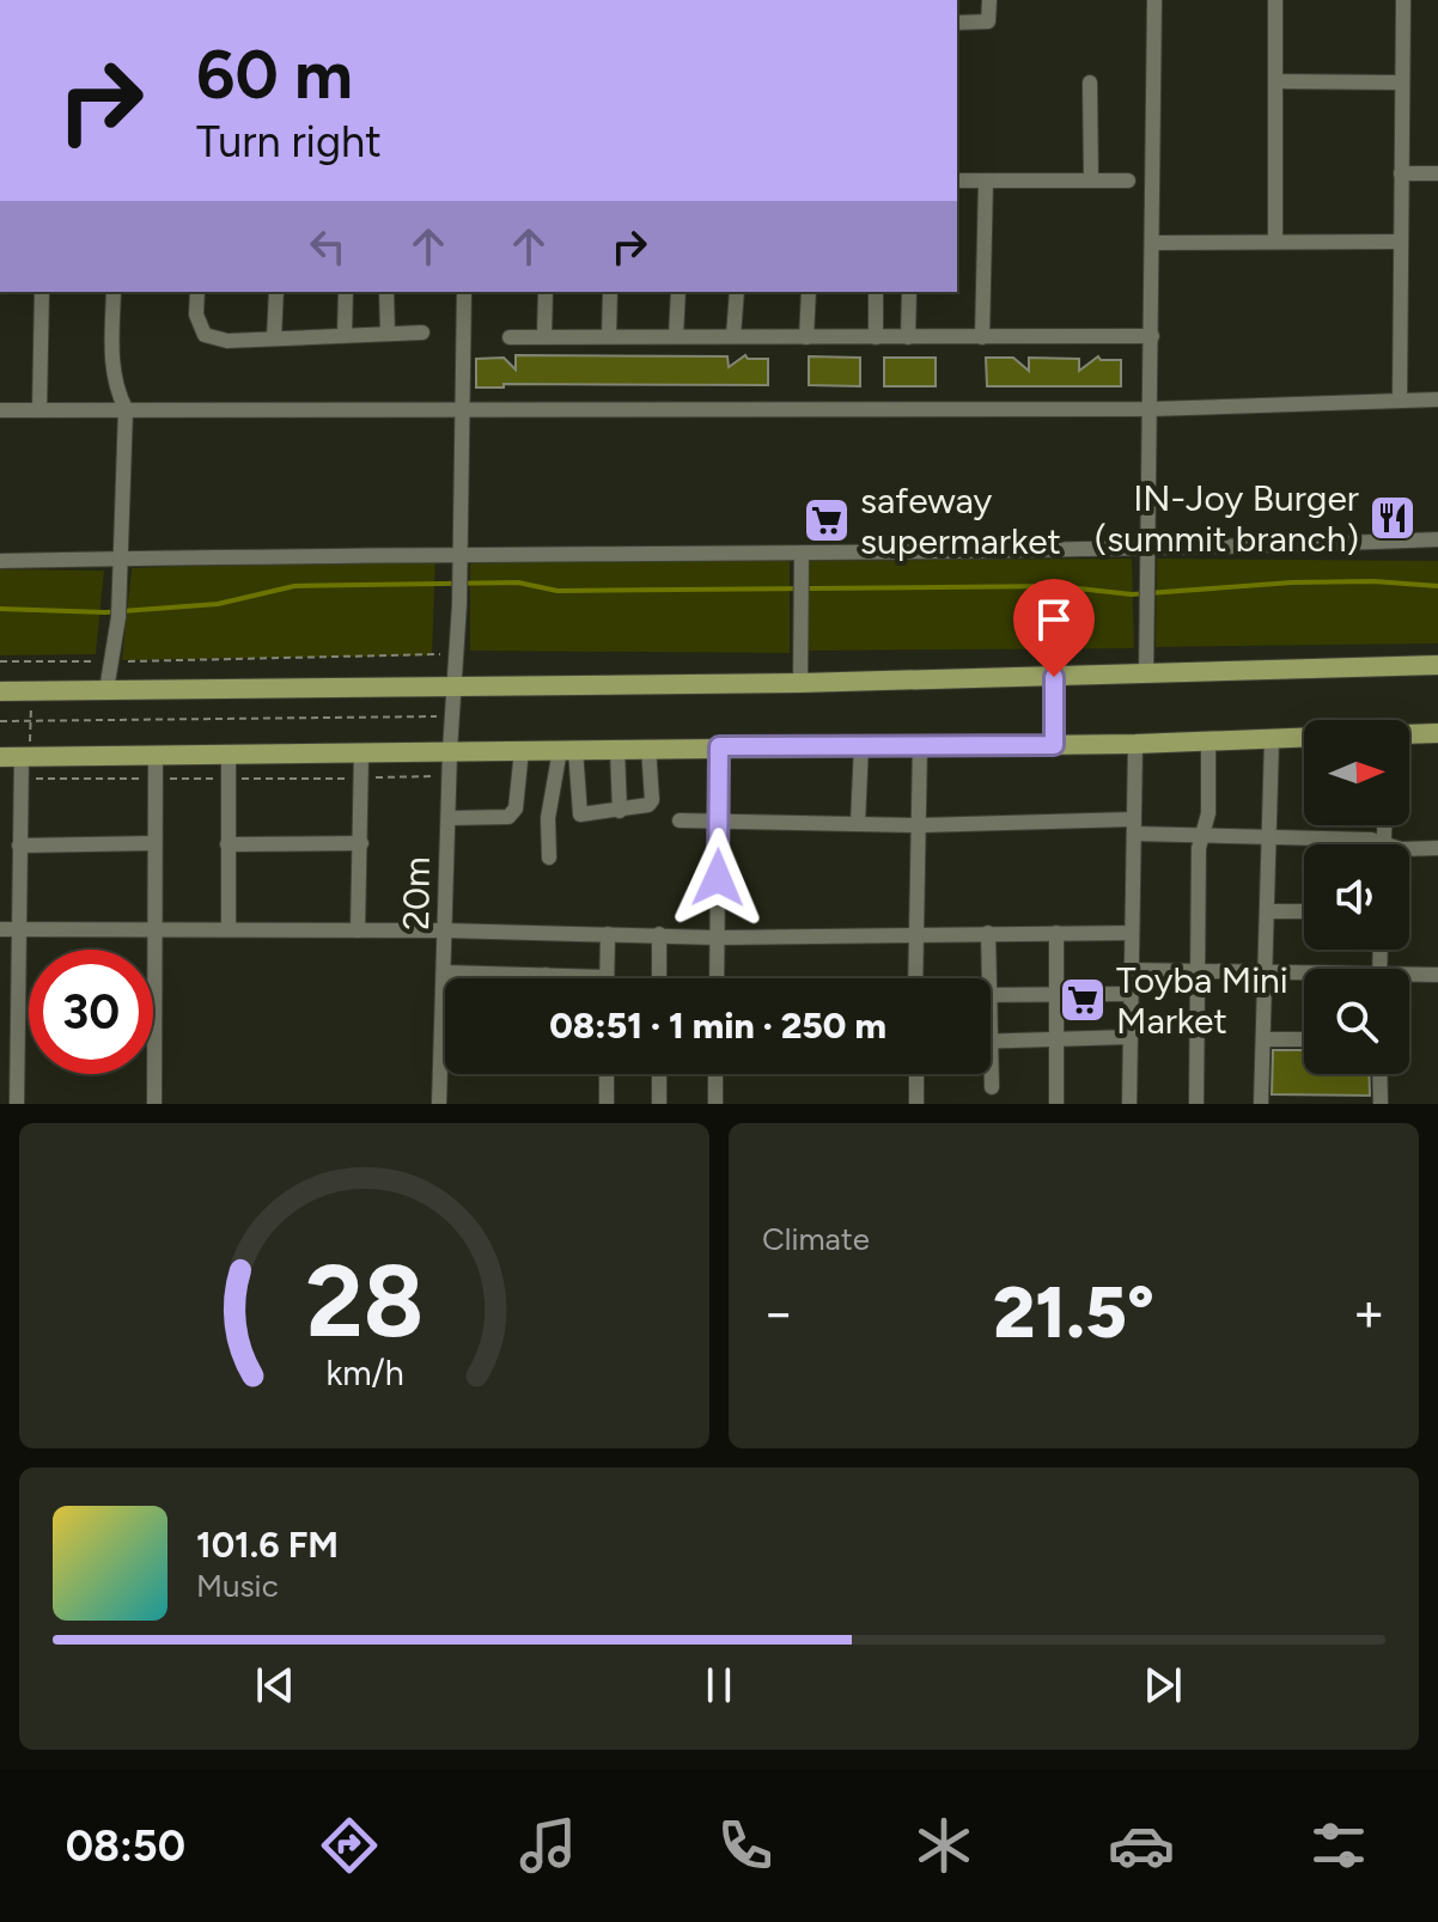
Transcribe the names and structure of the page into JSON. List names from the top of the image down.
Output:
{
  "streets": {
    "street": ["20m"]
  },
  "places": {
    "restaurant": ["IN-Joy Burger (summit branch)"],
    "supermarket": ["safeway supermarket", "Toyba Mini Market"]
  },
  "north": "right",
  "page": {
    "turn": ["60 m", "Turn right"],
    "limit": "30",
    "trip": "08:51 · 1 min · 250 m",
    "tile": "Climate",
    "heat": ["−", "21.5°", "+"],
    "song": ["101.6 FM", "Music"],
    "tabs": "08:50",
    "gauge": ["28", "km/h"]
  }
}
